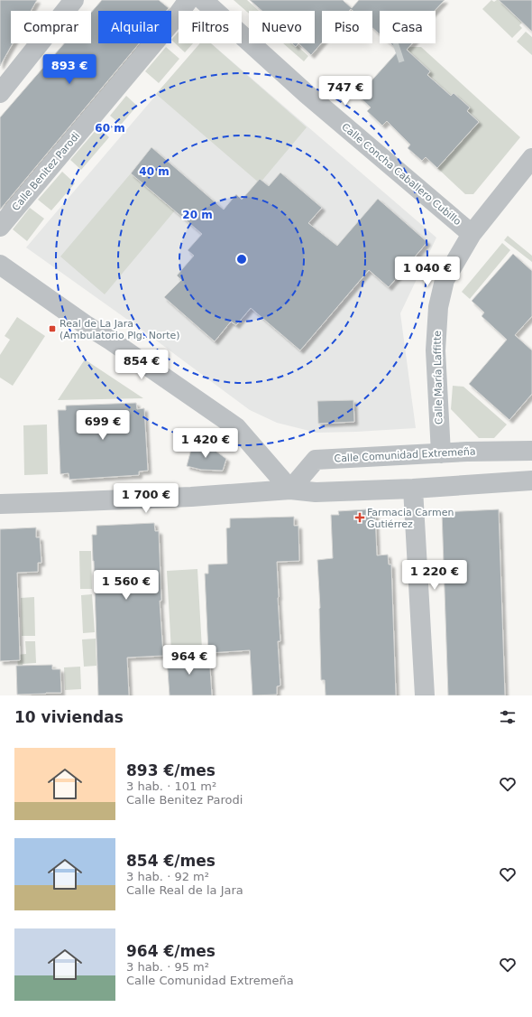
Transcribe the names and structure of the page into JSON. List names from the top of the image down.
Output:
{
  "streets": {
    "street": [
      "Calle Benitez Parodi",
      "Calle Concha Caballero Cubillo",
      "Calle María Laffitte",
      "Calle Comunidad Extremeña"
    ]
  },
  "crossings": [
    ["Calle Concha Caballero Cubillo", "Calle María Laffitte"],
    ["Calle María Laffitte", "Calle Comunidad Extremeña"]
  ],
  "places": {
    "transit": ["Real de La Jara (Ambulatorio Plg. Norte)"],
    "health": ["Farmacia Carmen Gutiérrez"]
  },
  "page": {
    "chip": [
      "Comprar",
      "Alquilar",
      "Filtros",
      "Nuevo",
      "Piso",
      "Casa"
    ],
    "price": [
      "893 €",
      "747 €",
      "1 040 €",
      "854 €",
      "699 €",
      "1 420 €",
      "1 700 €",
      "1 220 €",
      "1 560 €",
      "964 €"
    ],
    "heading": "10 viviendas",
    "list": [
      {
        "name": "893 €/mes",
        "note": "3 hab. · 101 m² · Calle Benitez Parodi"
      },
      {
        "name": "854 €/mes",
        "note": "3 hab. · 92 m² · Calle Real de la Jara"
      },
      {
        "name": "964 €/mes",
        "note": "3 hab. · 95 m² · Calle Comunidad Extremeña"
      }
    ]
  },
  "rings": ["60 m", "40 m", "20 m"]
}
